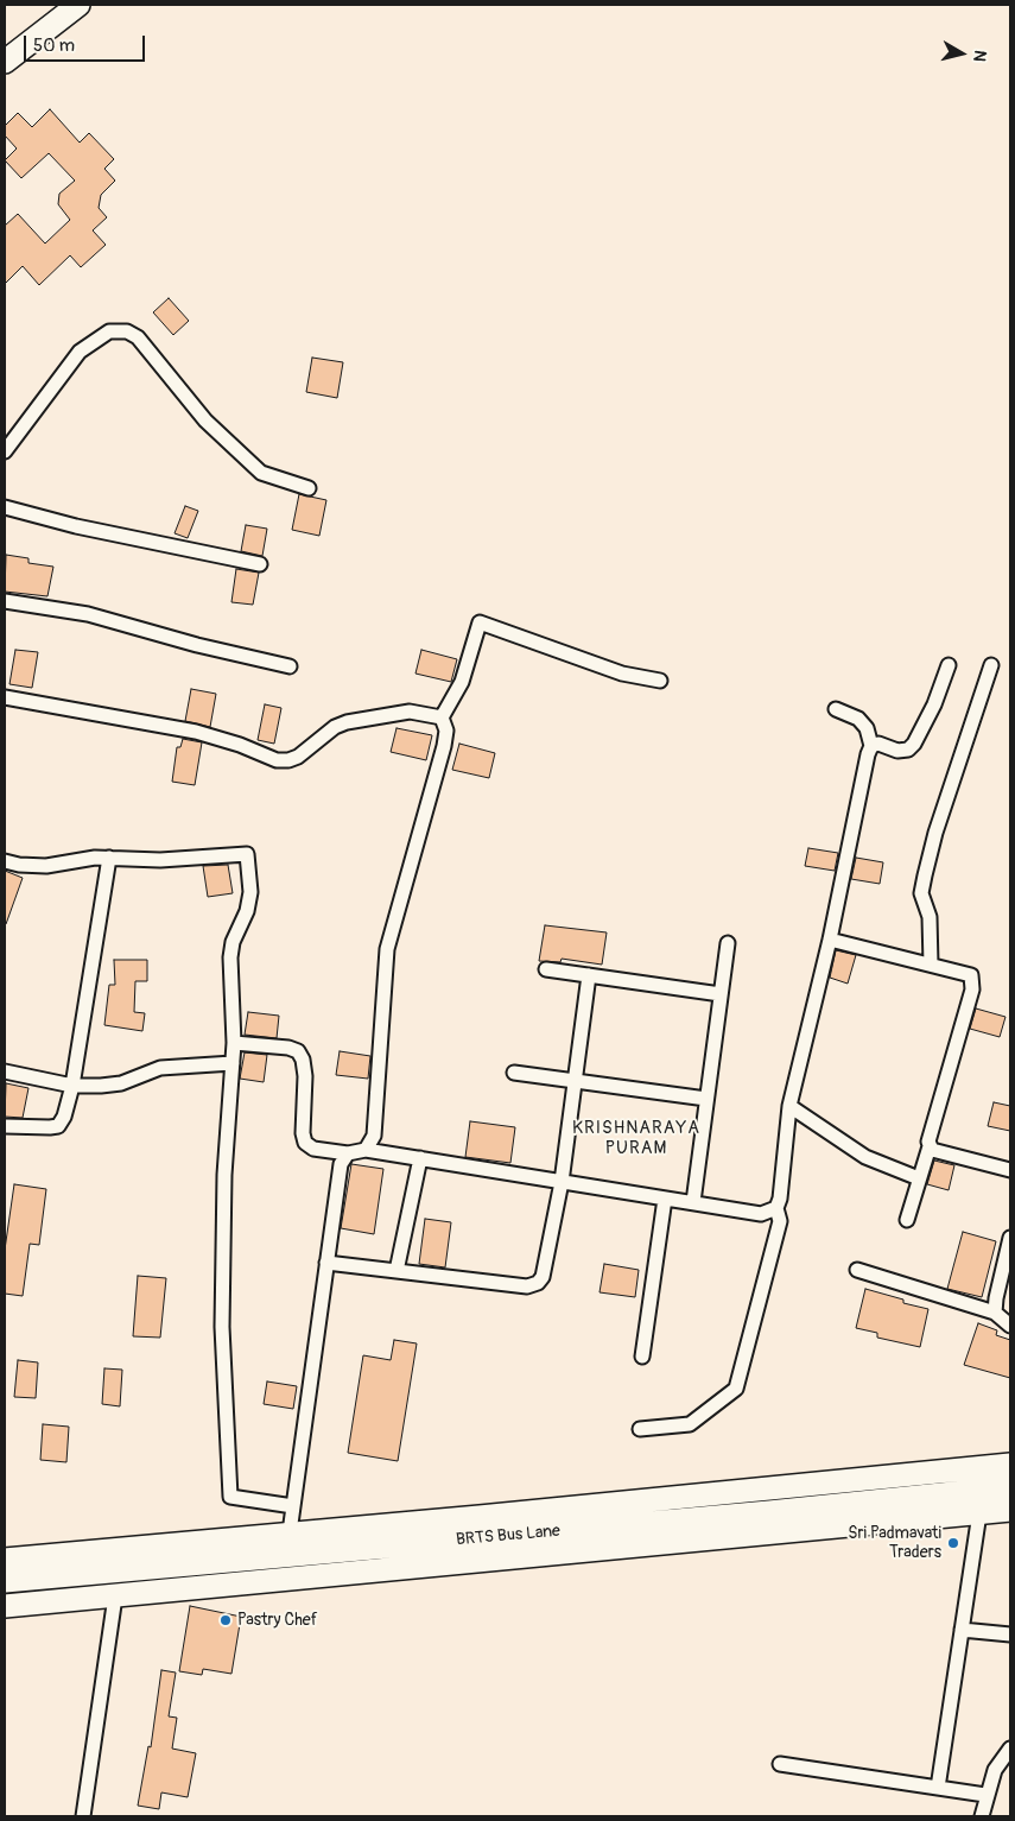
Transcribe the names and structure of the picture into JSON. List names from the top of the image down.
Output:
{
  "streets": {
    "main road": ["BRTS Bus Lane"]
  },
  "districts": ["KRISHNARAYA PURAM"],
  "places": ["Sri Padmavati Traders", "Pastry Chef"],
  "scale_bar": "50 m",
  "north": "right"
}
